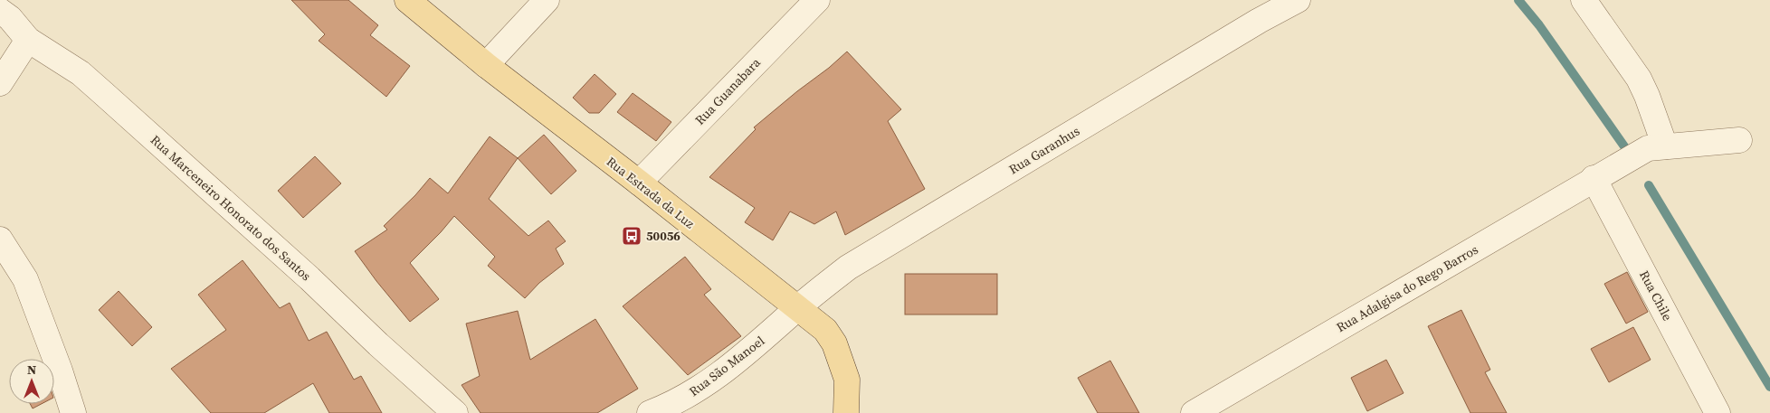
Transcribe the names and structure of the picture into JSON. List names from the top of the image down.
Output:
{
  "streets": {
    "main road": ["Rua Estrada da Luz"],
    "street": [
      "Rua Guanabara",
      "Rua Garanhus",
      "Rua Marceneiro Honorato dos Santos",
      "Rua Adalgisa do Rego Barros",
      "Rua Chile",
      "Rua São Manoel"
    ]
  },
  "crossings": [
    ["Rua Guanabara", "Rua Estrada da Luz"],
    ["Rua Garanhus", "Rua Estrada da Luz"],
    ["Rua Garanhus", "Rua São Manoel"],
    ["Rua Estrada da Luz", "Rua São Manoel"],
    ["Rua Adalgisa do Rego Barros", "Rua Chile"]
  ],
  "places": {
    "bus stop": ["50056"]
  },
  "north": "top"
}
